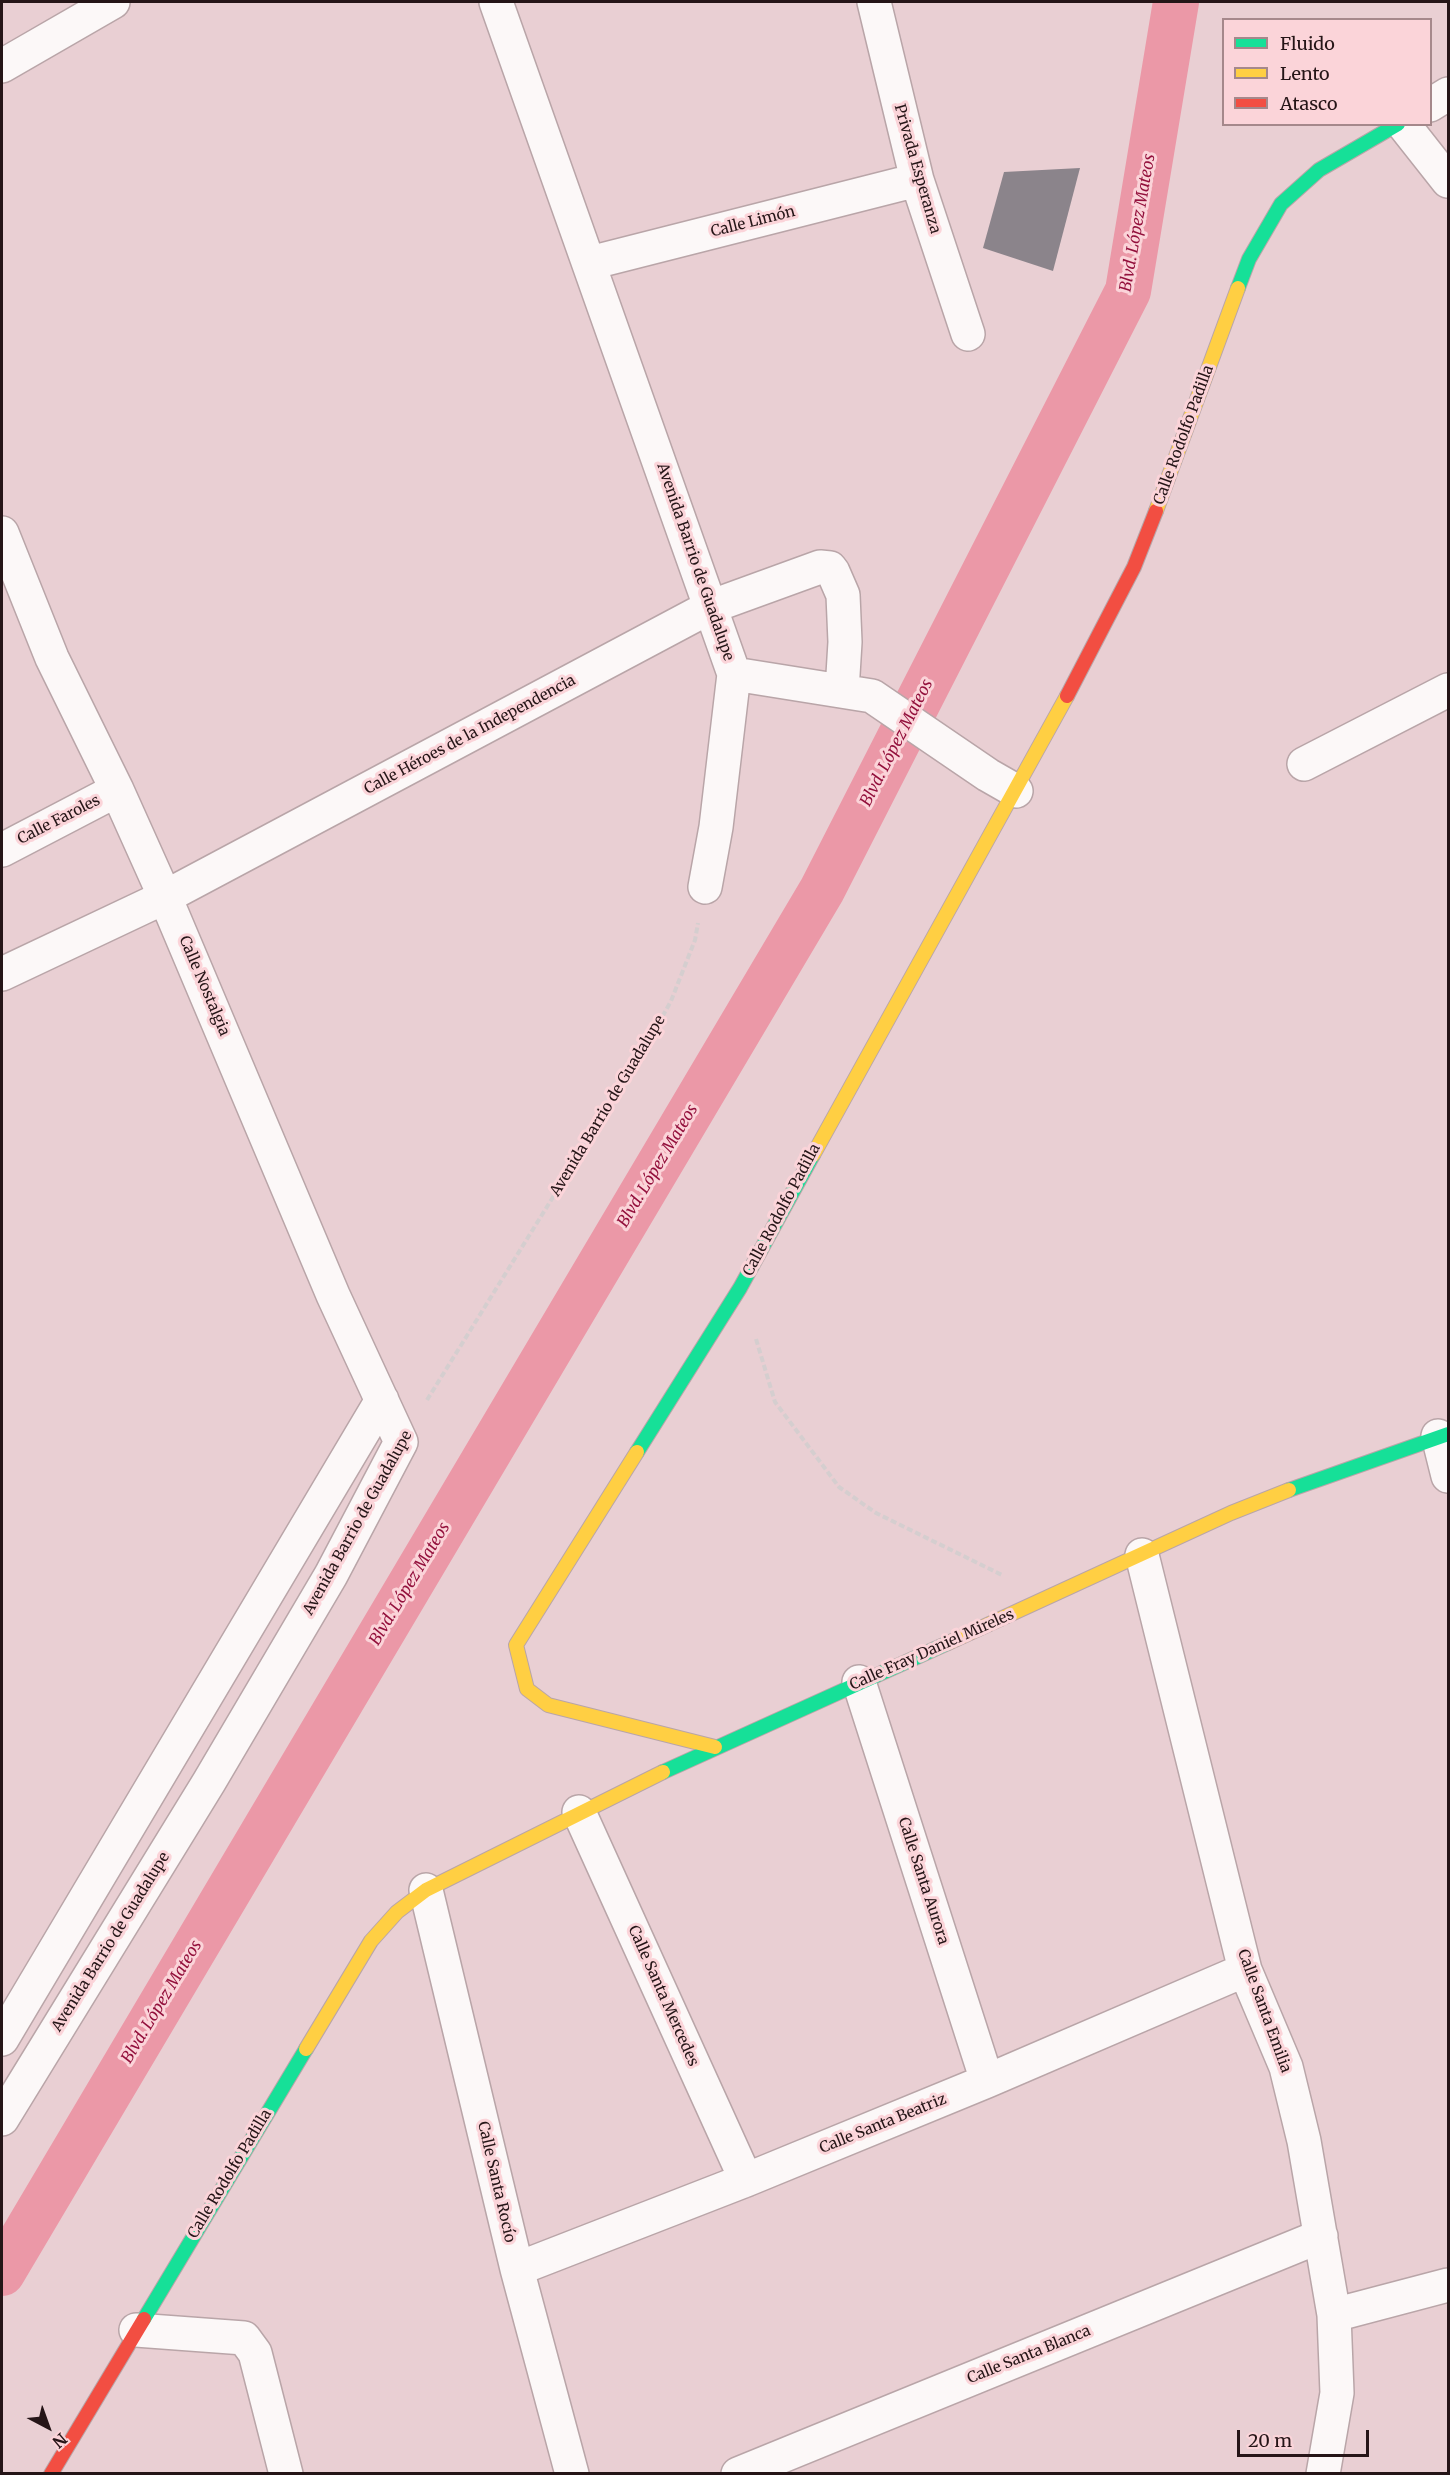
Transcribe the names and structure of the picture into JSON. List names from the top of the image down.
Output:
{
  "streets": {
    "street": [
      "Privada Esperanza",
      "Calle Limón",
      "Calle Rodolfo Padilla",
      "Avenida Barrio de Guadalupe",
      "Calle Héroes de la Independencia",
      "Calle Faroles",
      "Calle Nostalgia",
      "Calle Fray Daniel Mireles",
      "Calle Santa Aurora",
      "Calle Santa Mercedes",
      "Calle Santa Emilia",
      "Calle Santa Beatriz",
      "Calle Santa Rocío",
      "Calle Santa Blanca"
    ]
  },
  "crossings": [
    ["Privada Esperanza", "Calle Limón"],
    ["Calle Limón", "Avenida Barrio de Guadalupe"],
    ["Calle Rodolfo Padilla", "Calle Fray Daniel Mireles"],
    ["Calle Rodolfo Padilla", "Calle Santa Rocío"],
    ["Avenida Barrio de Guadalupe", "Calle Héroes de la Independencia"],
    ["Avenida Barrio de Guadalupe", "Calle Nostalgia"],
    ["Calle Héroes de la Independencia", "Calle Nostalgia"],
    ["Calle Faroles", "Calle Nostalgia"],
    ["Calle Fray Daniel Mireles", "Calle Santa Aurora"],
    ["Calle Fray Daniel Mireles", "Calle Santa Mercedes"],
    ["Calle Fray Daniel Mireles", "Calle Santa Emilia"],
    ["Calle Fray Daniel Mireles", "Calle Santa Rocío"],
    ["Calle Santa Aurora", "Calle Santa Beatriz"],
    ["Calle Santa Mercedes", "Calle Santa Beatriz"],
    ["Calle Santa Emilia", "Calle Santa Beatriz"],
    ["Calle Santa Emilia", "Calle Santa Blanca"],
    ["Calle Santa Beatriz", "Calle Santa Rocío"]
  ],
  "water": ["Blvd. López Mateos"],
  "legend": ["Fluido", "Lento", "Atasco"],
  "scale_bar": "20 m",
  "north": "bottom right"
}
